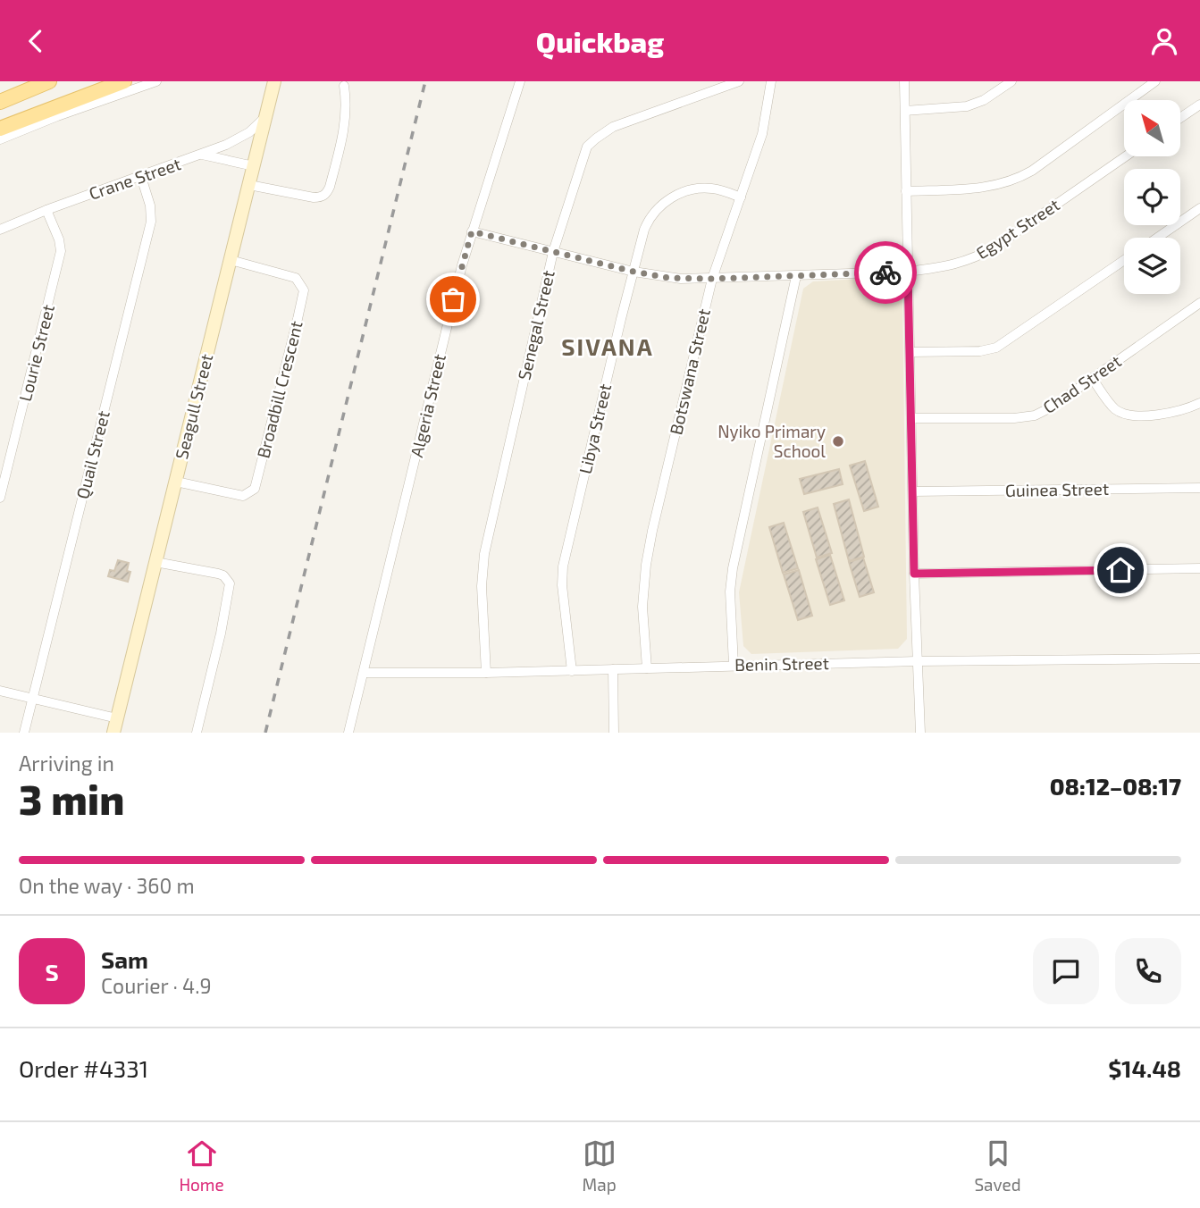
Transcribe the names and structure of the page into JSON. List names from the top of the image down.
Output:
{
  "streets": {
    "street": [
      "Crane Street",
      "Egypt Street",
      "Senegal Street",
      "Lourie Street",
      "Botswana Street",
      "Chad Street",
      "Broadbill Crescent",
      "Algeria Street",
      "Seagull Street",
      "Libya Street",
      "Quail Street",
      "Guinea Street",
      "Benin Street"
    ]
  },
  "crossings": [
    ["Crane Street", "Lourie Street"],
    ["Crane Street", "Seagull Street"],
    ["Crane Street", "Quail Street"],
    ["Egypt Street", "Senegal Street"],
    ["Egypt Street", "Botswana Street"],
    ["Egypt Street", "Algeria Street"],
    ["Egypt Street", "Libya Street"],
    ["Senegal Street", "Benin Street"],
    ["Botswana Street", "Libya Street"],
    ["Botswana Street", "Benin Street"],
    ["Broadbill Crescent", "Seagull Street"],
    ["Algeria Street", "Benin Street"],
    ["Libya Street", "Benin Street"]
  ],
  "districts": ["SIVANA"],
  "places": ["Nyiko Primary School"],
  "north": "top left",
  "page": {
    "header": "Quickbag",
    "heading": ["3 min", "Arriving in", "08:12–08:17"],
    "panel": [
      "Sam",
      "Courier · 4.9",
      "Order #4331",
      "$14.48"
    ],
    "bar": "On the way · 360 m",
    "round": "S",
    "tabs": ["Home", "Map", "Saved"]
  }
}
